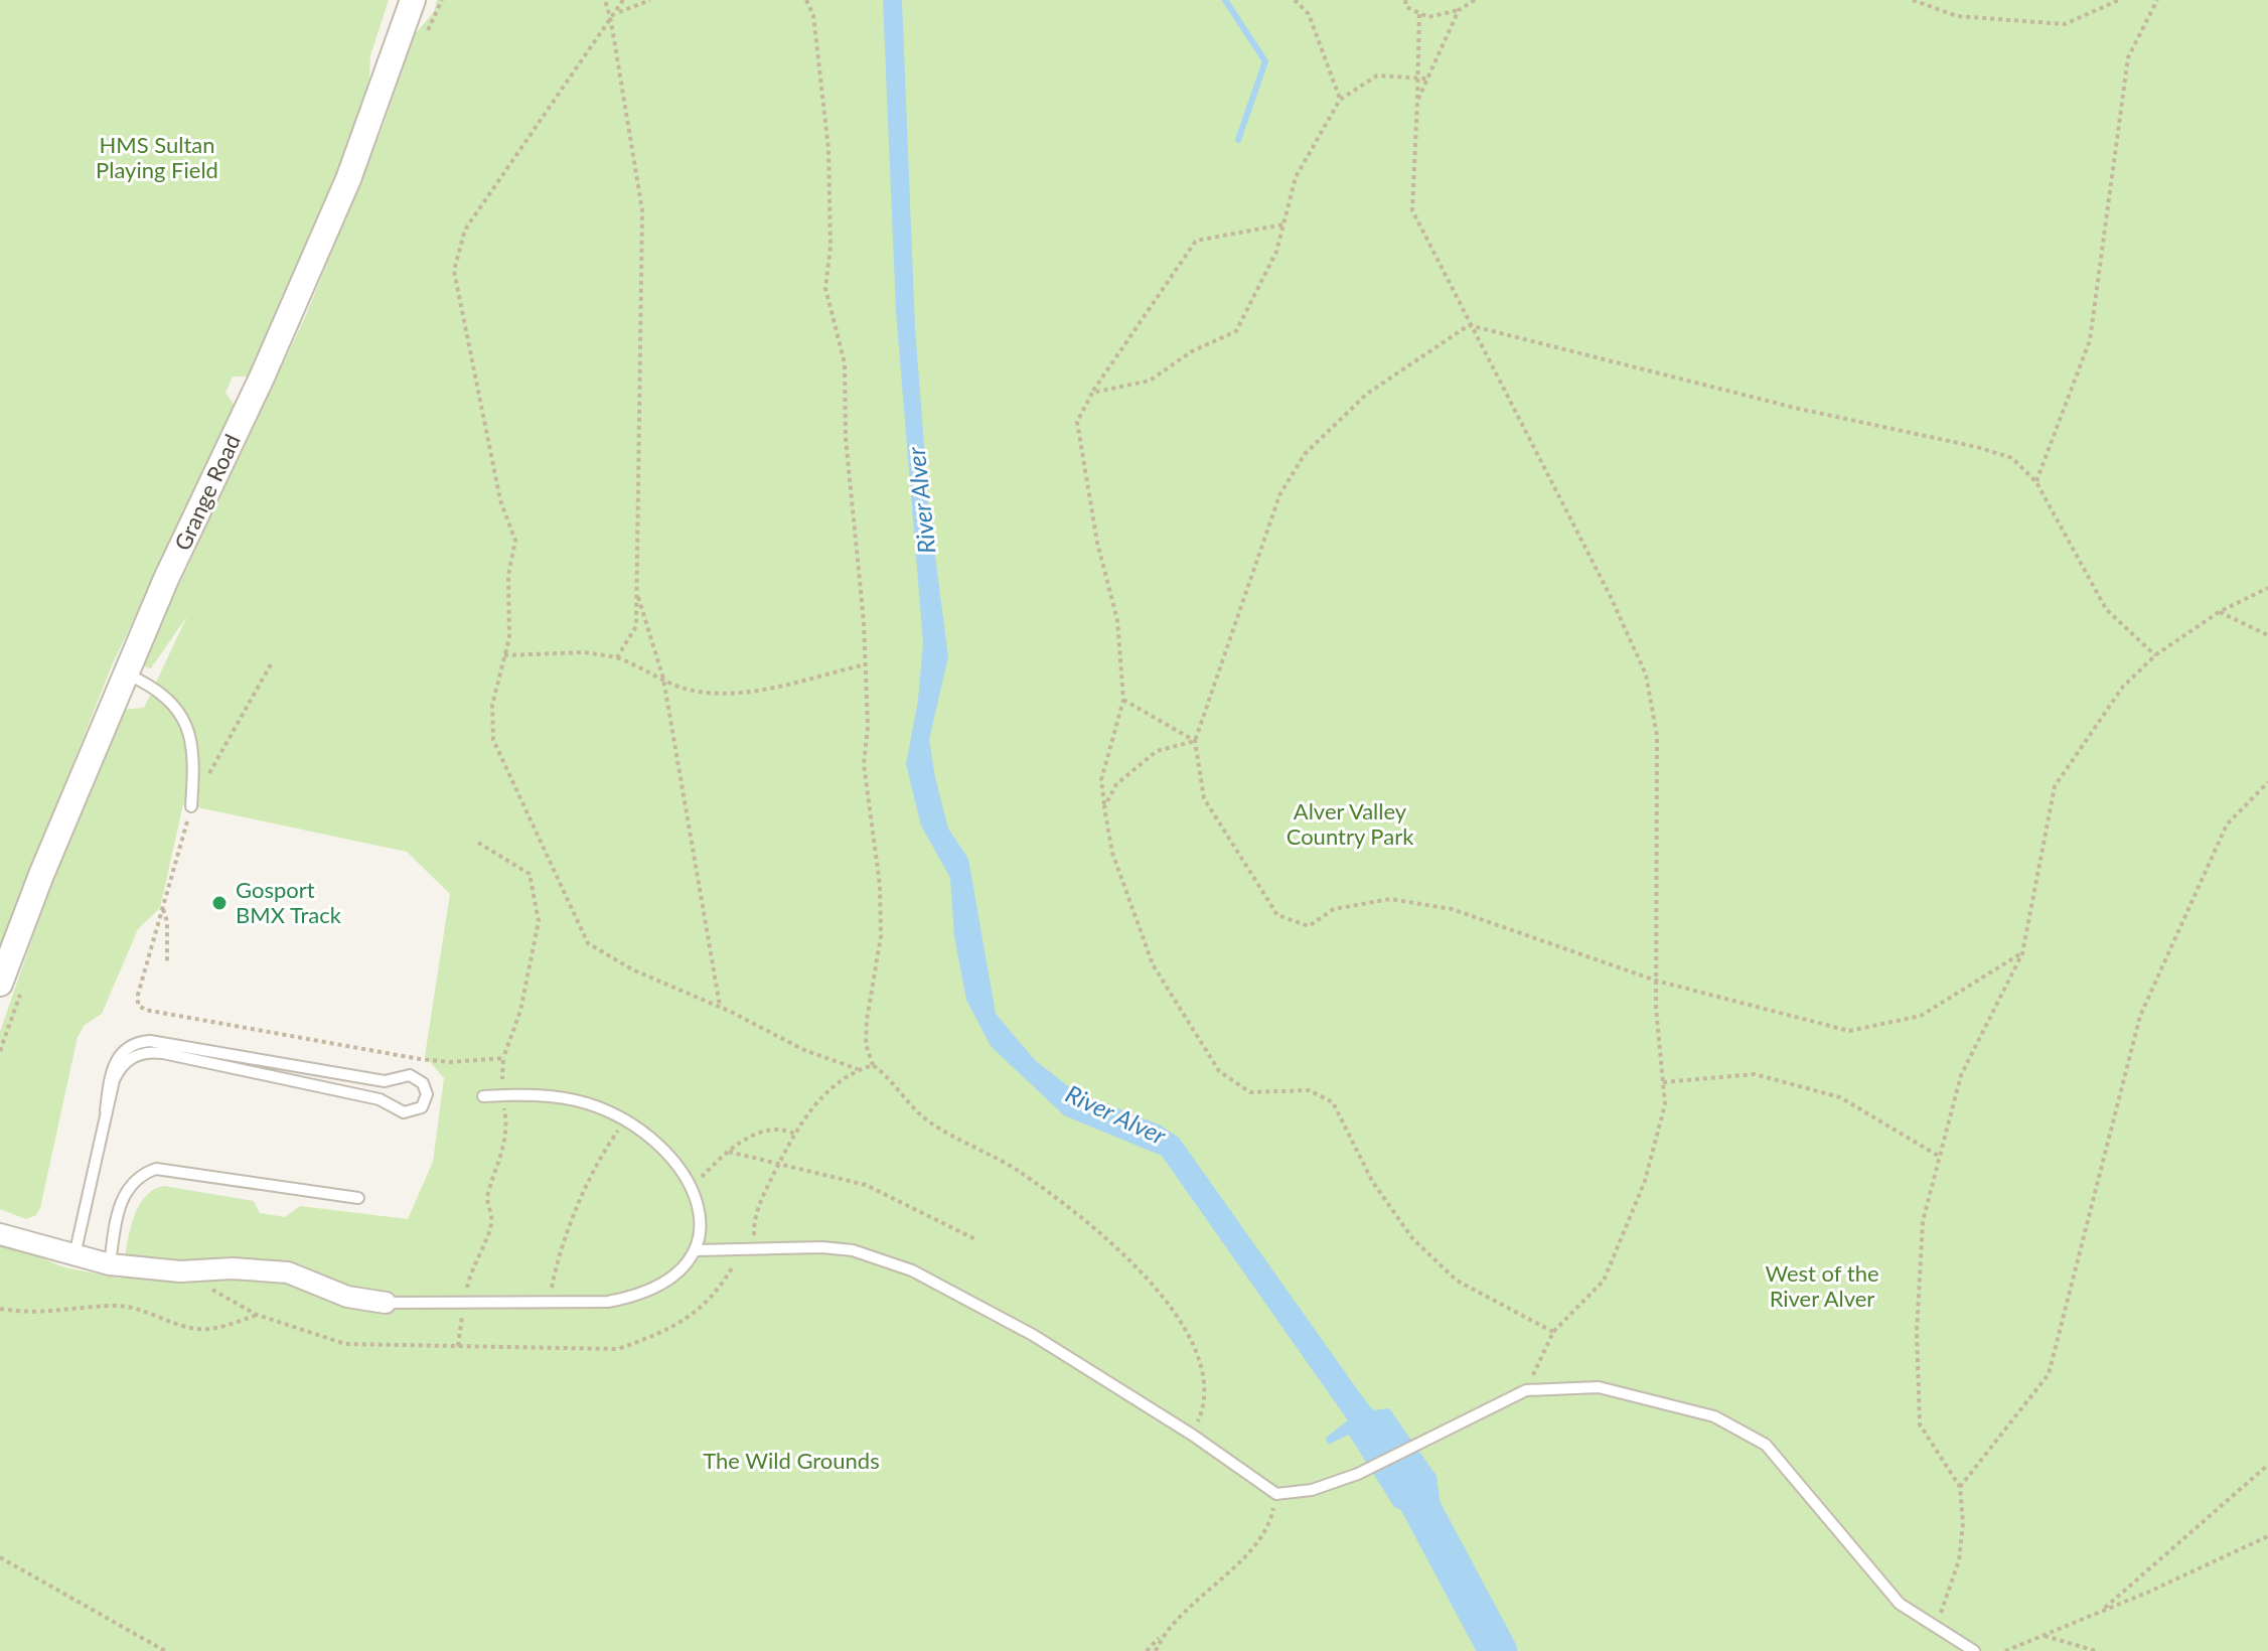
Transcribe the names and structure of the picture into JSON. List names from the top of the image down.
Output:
{
  "streets": {
    "street": ["Grange Road"]
  },
  "water": ["River Alver"],
  "parks": [
    "HMS Sultan Playing Field",
    "Alver Valley Country Park",
    "West of the River Alver",
    "The Wild Grounds"
  ],
  "places": ["Gosport BMX Track"]
}
